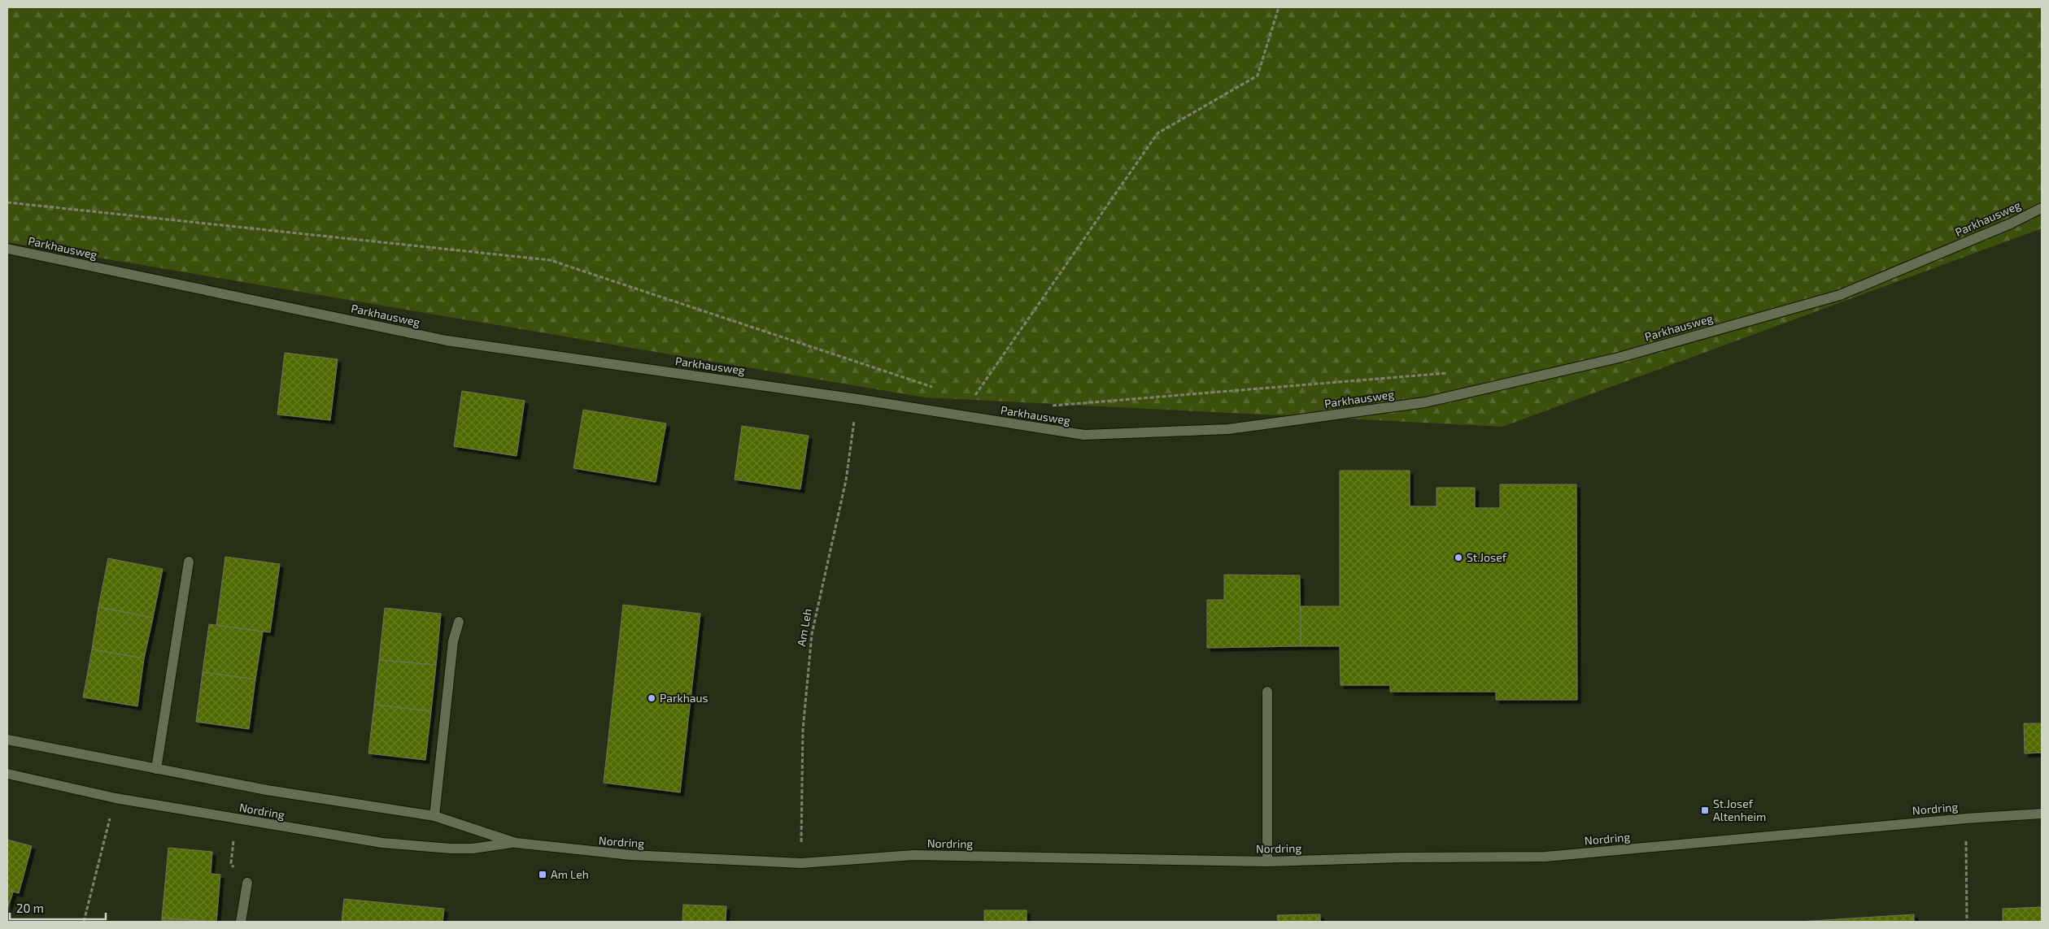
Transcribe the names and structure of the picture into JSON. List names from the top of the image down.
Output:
{
  "streets": {
    "street": ["Parkhausweg", "Nordring"],
    "path": ["Am Leh"]
  },
  "crossings": [
    ["Parkhausweg", "Am Leh"],
    ["Am Leh", "Nordring"]
  ],
  "places": {
    "other": ["St.Josef", "Parkhaus"],
    "transit": ["St.Josef Altenheim", "Am Leh"]
  },
  "scale_bar": "20 m"
}
